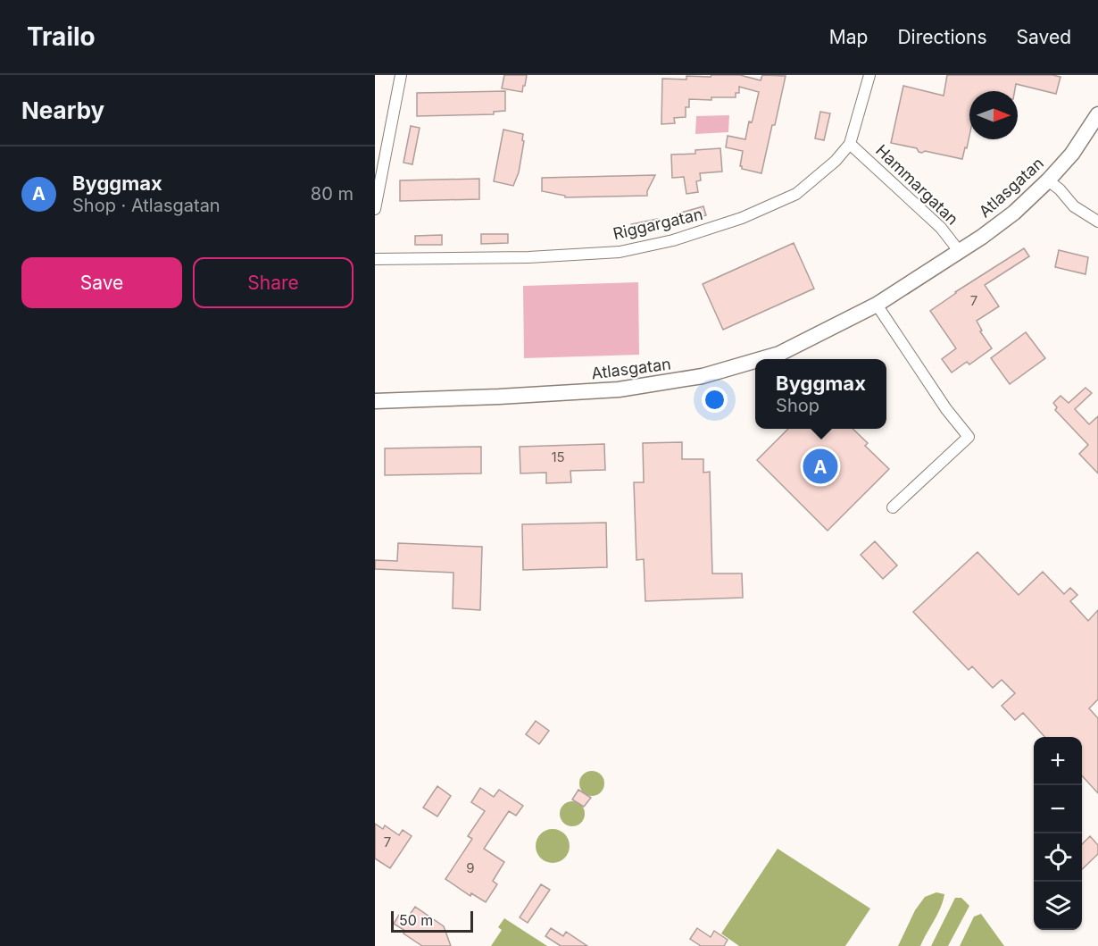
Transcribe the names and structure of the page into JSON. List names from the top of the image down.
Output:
{
  "streets": {
    "street": ["Hammargatan", "Atlasgatan", "Riggargatan"]
  },
  "crossings": [
    ["Hammargatan", "Atlasgatan"],
    ["Hammargatan", "Riggargatan"]
  ],
  "house_numbers": [
    "7",
    "15",
    "7",
    "9"
  ],
  "scale_bar": "50 m",
  "north": "right",
  "page": {
    "header": "Trailo",
    "nav": ["Map", "Directions", "Saved"],
    "heading": "Nearby",
    "list": [
      {
        "mark": "A",
        "name": "Byggmax",
        "note": "Shop · Atlasgatan",
        "value": "80 m"
      }
    ],
    "buttons": ["Save", "Share"],
    "popup": ["Byggmax", "Shop"],
    "pins": "A",
    "map_buttons": ["+", "−"],
    "scale": "50 m"
  }
}
